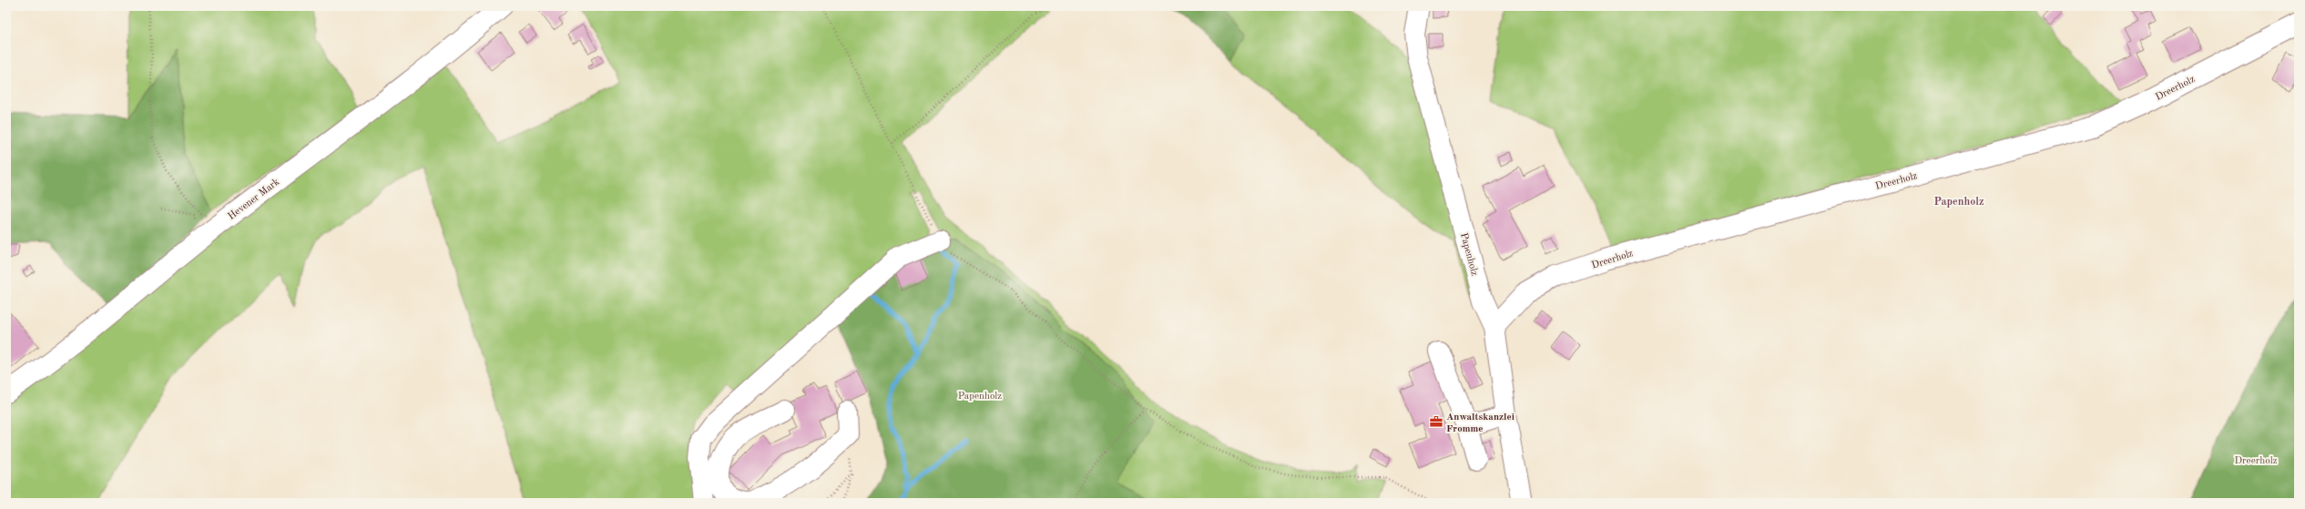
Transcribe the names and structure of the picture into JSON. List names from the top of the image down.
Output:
{
  "streets": {
    "street": ["Dreerholz", "Hevener Mark", "Papenholz"]
  },
  "crossings": [
    ["Dreerholz", "Papenholz"]
  ],
  "districts": ["Papenholz"],
  "parks": ["Papenholz", "Dreerholz"],
  "places": {
    "office": ["Anwaltskanzlei Fromme"]
  }
}
